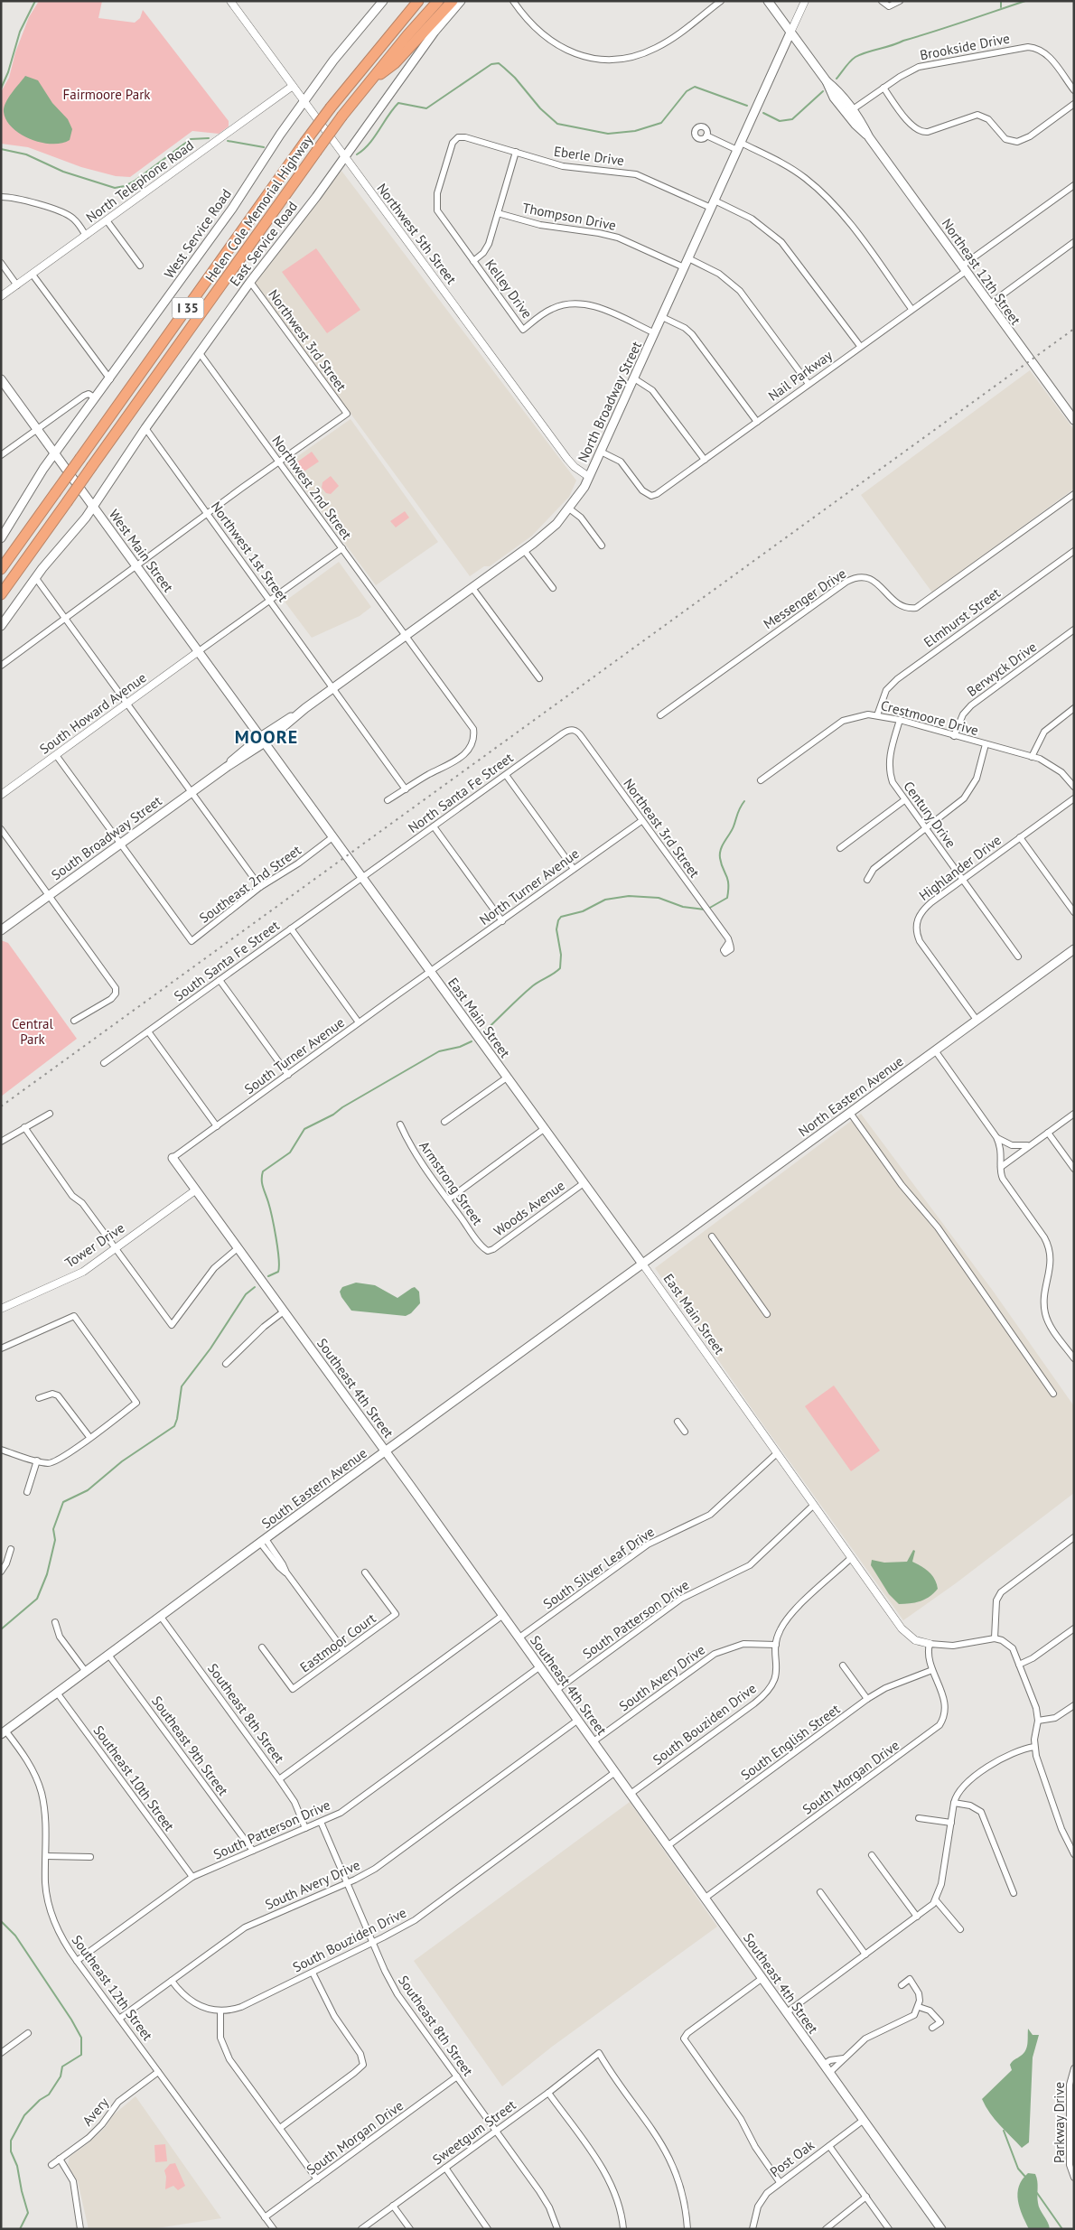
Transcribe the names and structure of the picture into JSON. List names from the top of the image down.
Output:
{
  "streets": {
    "highway": ["Helen Cole Memorial Highway", "I 35"],
    "main road": [
      "West Service Road",
      "East Service Road",
      "Northeast 12th Street",
      "North Broadway Street",
      "West Main Street",
      "South Broadway Street",
      "East Main Street",
      "North Eastern Avenue",
      "Southeast 4th Street",
      "South Eastern Avenue"
    ],
    "street": [
      "Brookside Drive",
      "Eberle Drive",
      "North Telephone Road",
      "Thompson Drive",
      "Northwest 5th Street",
      "Kelley Drive",
      "Northwest 3rd Street",
      "Nail Parkway",
      "Northwest 2nd Street",
      "Northwest 1st Street",
      "Messenger Drive",
      "Elmhurst Street",
      "Berwyck Drive",
      "South Howard Avenue",
      "Crestmoore Drive",
      "North Santa Fe Street",
      "Century Drive",
      "Northeast 3rd Street",
      "Highlander Drive",
      "Southeast 2nd Street",
      "North Turner Avenue",
      "South Santa Fe Street",
      "South Turner Avenue",
      "Armstrong Street",
      "Woods Avenue",
      "Tower Drive",
      "South Silver Leaf Drive",
      "South Patterson Drive",
      "Eastmoor Court",
      "South Avery Drive",
      "Southeast 8th Street",
      "South Bouziden Drive",
      "South English Street",
      "Southeast 9th Street",
      "South Morgan Drive",
      "Southeast 10th Street",
      "Southeast 12th Street",
      "Avery",
      "Parkway Drive",
      "Sweetgum Street",
      "Post Oak"
    ]
  },
  "crossings": [
    ["Brookside Drive", "Northeast 12th Street"],
    ["Eberle Drive", "Kelley Drive"],
    ["Eberle Drive", "Nail Parkway"],
    ["Eberle Drive", "North Broadway Street"],
    ["North Telephone Road", "Northwest 5th Street"],
    ["Thompson Drive", "North Broadway Street"],
    ["West Service Road", "Northwest 5th Street"],
    ["West Service Road", "West Main Street"],
    ["Northwest 5th Street", "East Service Road"],
    ["Northwest 5th Street", "North Broadway Street"],
    ["East Service Road", "Northwest 3rd Street"],
    ["East Service Road", "Northwest 2nd Street"],
    ["East Service Road", "West Main Street"],
    ["East Service Road", "Northwest 1st Street"],
    ["Northeast 12th Street", "Nail Parkway"],
    ["Northeast 12th Street", "North Broadway Street"],
    ["Kelley Drive", "North Broadway Street"],
    ["Northwest 3rd Street", "Northwest 2nd Street"],
    ["Nail Parkway", "North Broadway Street"],
    ["North Broadway Street", "Northwest 2nd Street"],
    ["North Broadway Street", "West Main Street"],
    ["North Broadway Street", "Northwest 1st Street"],
    ["North Broadway Street", "South Broadway Street"],
    ["North Broadway Street", "East Main Street"],
    ["Northwest 2nd Street", "Northwest 1st Street"],
    ["West Main Street", "South Howard Avenue"],
    ["West Main Street", "South Broadway Street"],
    ["West Main Street", "East Main Street"],
    ["Elmhurst Street", "Crestmoore Drive"],
    ["Berwyck Drive", "Crestmoore Drive"],
    ["Crestmoore Drive", "Century Drive"],
    ["North Santa Fe Street", "Northeast 3rd Street"],
    ["North Santa Fe Street", "South Santa Fe Street"],
    ["North Santa Fe Street", "East Main Street"],
    ["Century Drive", "Highlander Drive"],
    ["Northeast 3rd Street", "North Turner Avenue"],
    ["South Broadway Street", "Southeast 2nd Street"],
    ["South Broadway Street", "East Main Street"],
    ["Highlander Drive", "North Eastern Avenue"],
    ["Southeast 2nd Street", "East Main Street"],
    ["North Turner Avenue", "East Main Street"],
    ["North Turner Avenue", "South Turner Avenue"],
    ["South Santa Fe Street", "East Main Street"],
    ["East Main Street", "South Turner Avenue"],
    ["East Main Street", "North Eastern Avenue"],
    ["East Main Street", "Woods Avenue"],
    ["East Main Street", "South Eastern Avenue"],
    ["East Main Street", "South Silver Leaf Drive"],
    ["East Main Street", "South Patterson Drive"],
    ["East Main Street", "South Bouziden Drive"],
    ["East Main Street", "South Morgan Drive"],
    ["South Turner Avenue", "Southeast 4th Street"],
    ["North Eastern Avenue", "South Eastern Avenue"],
    ["Armstrong Street", "Woods Avenue"],
    ["Tower Drive", "Southeast 4th Street"],
    ["Southeast 4th Street", "South Eastern Avenue"],
    ["Southeast 4th Street", "South Silver Leaf Drive"],
    ["Southeast 4th Street", "South Patterson Drive"],
    ["Southeast 4th Street", "South Avery Drive"],
    ["Southeast 4th Street", "South Bouziden Drive"],
    ["Southeast 4th Street", "South English Street"],
    ["Southeast 4th Street", "South Morgan Drive"],
    ["Southeast 4th Street", "Post Oak"],
    ["South Eastern Avenue", "Southeast 8th Street"],
    ["South Eastern Avenue", "Southeast 9th Street"],
    ["South Eastern Avenue", "Southeast 10th Street"],
    ["South Eastern Avenue", "Southeast 12th Street"],
    ["South Patterson Drive", "Southeast 8th Street"],
    ["South Patterson Drive", "Southeast 9th Street"],
    ["South Patterson Drive", "Southeast 10th Street"],
    ["South Patterson Drive", "Southeast 12th Street"],
    ["South Avery Drive", "Southeast 8th Street"],
    ["South Avery Drive", "South Bouziden Drive"],
    ["South Avery Drive", "Southeast 12th Street"],
    ["Southeast 8th Street", "South Bouziden Drive"],
    ["Southeast 8th Street", "South Morgan Drive"],
    ["Southeast 8th Street", "Sweetgum Street"],
    ["South English Street", "South Morgan Drive"],
    ["South Morgan Drive", "Southeast 12th Street"],
    ["Southeast 12th Street", "Avery"]
  ],
  "districts": ["MOORE"],
  "parks": ["Fairmoore Park", "Central Park"]
}
